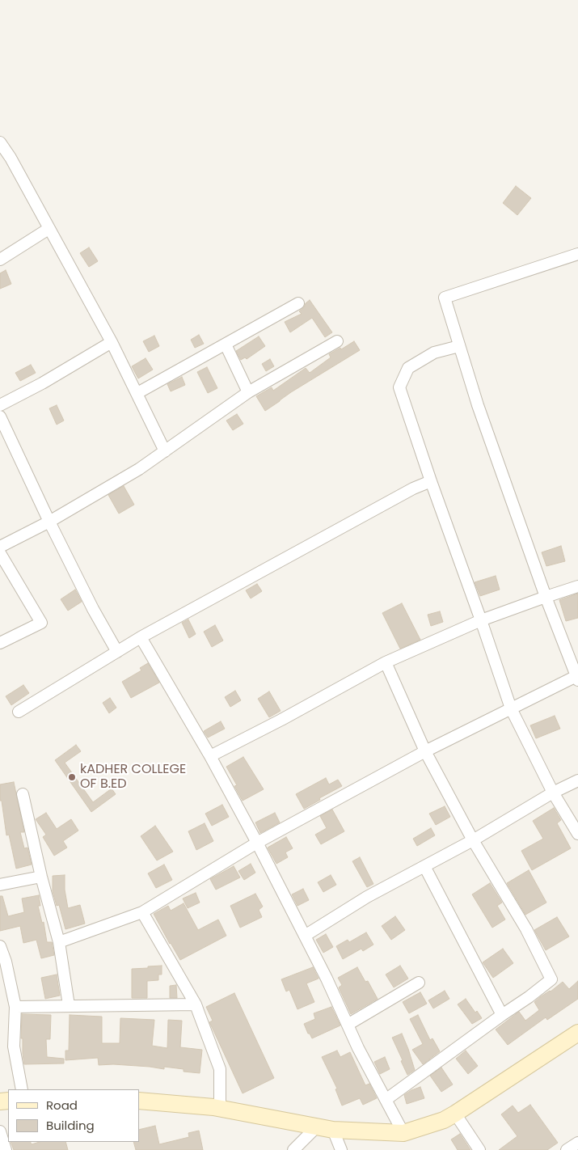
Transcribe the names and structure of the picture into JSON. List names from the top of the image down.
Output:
{
  "places": ["kADHER COLLEGE OF B.ED"],
  "legend": ["Road", "Building"]
}
